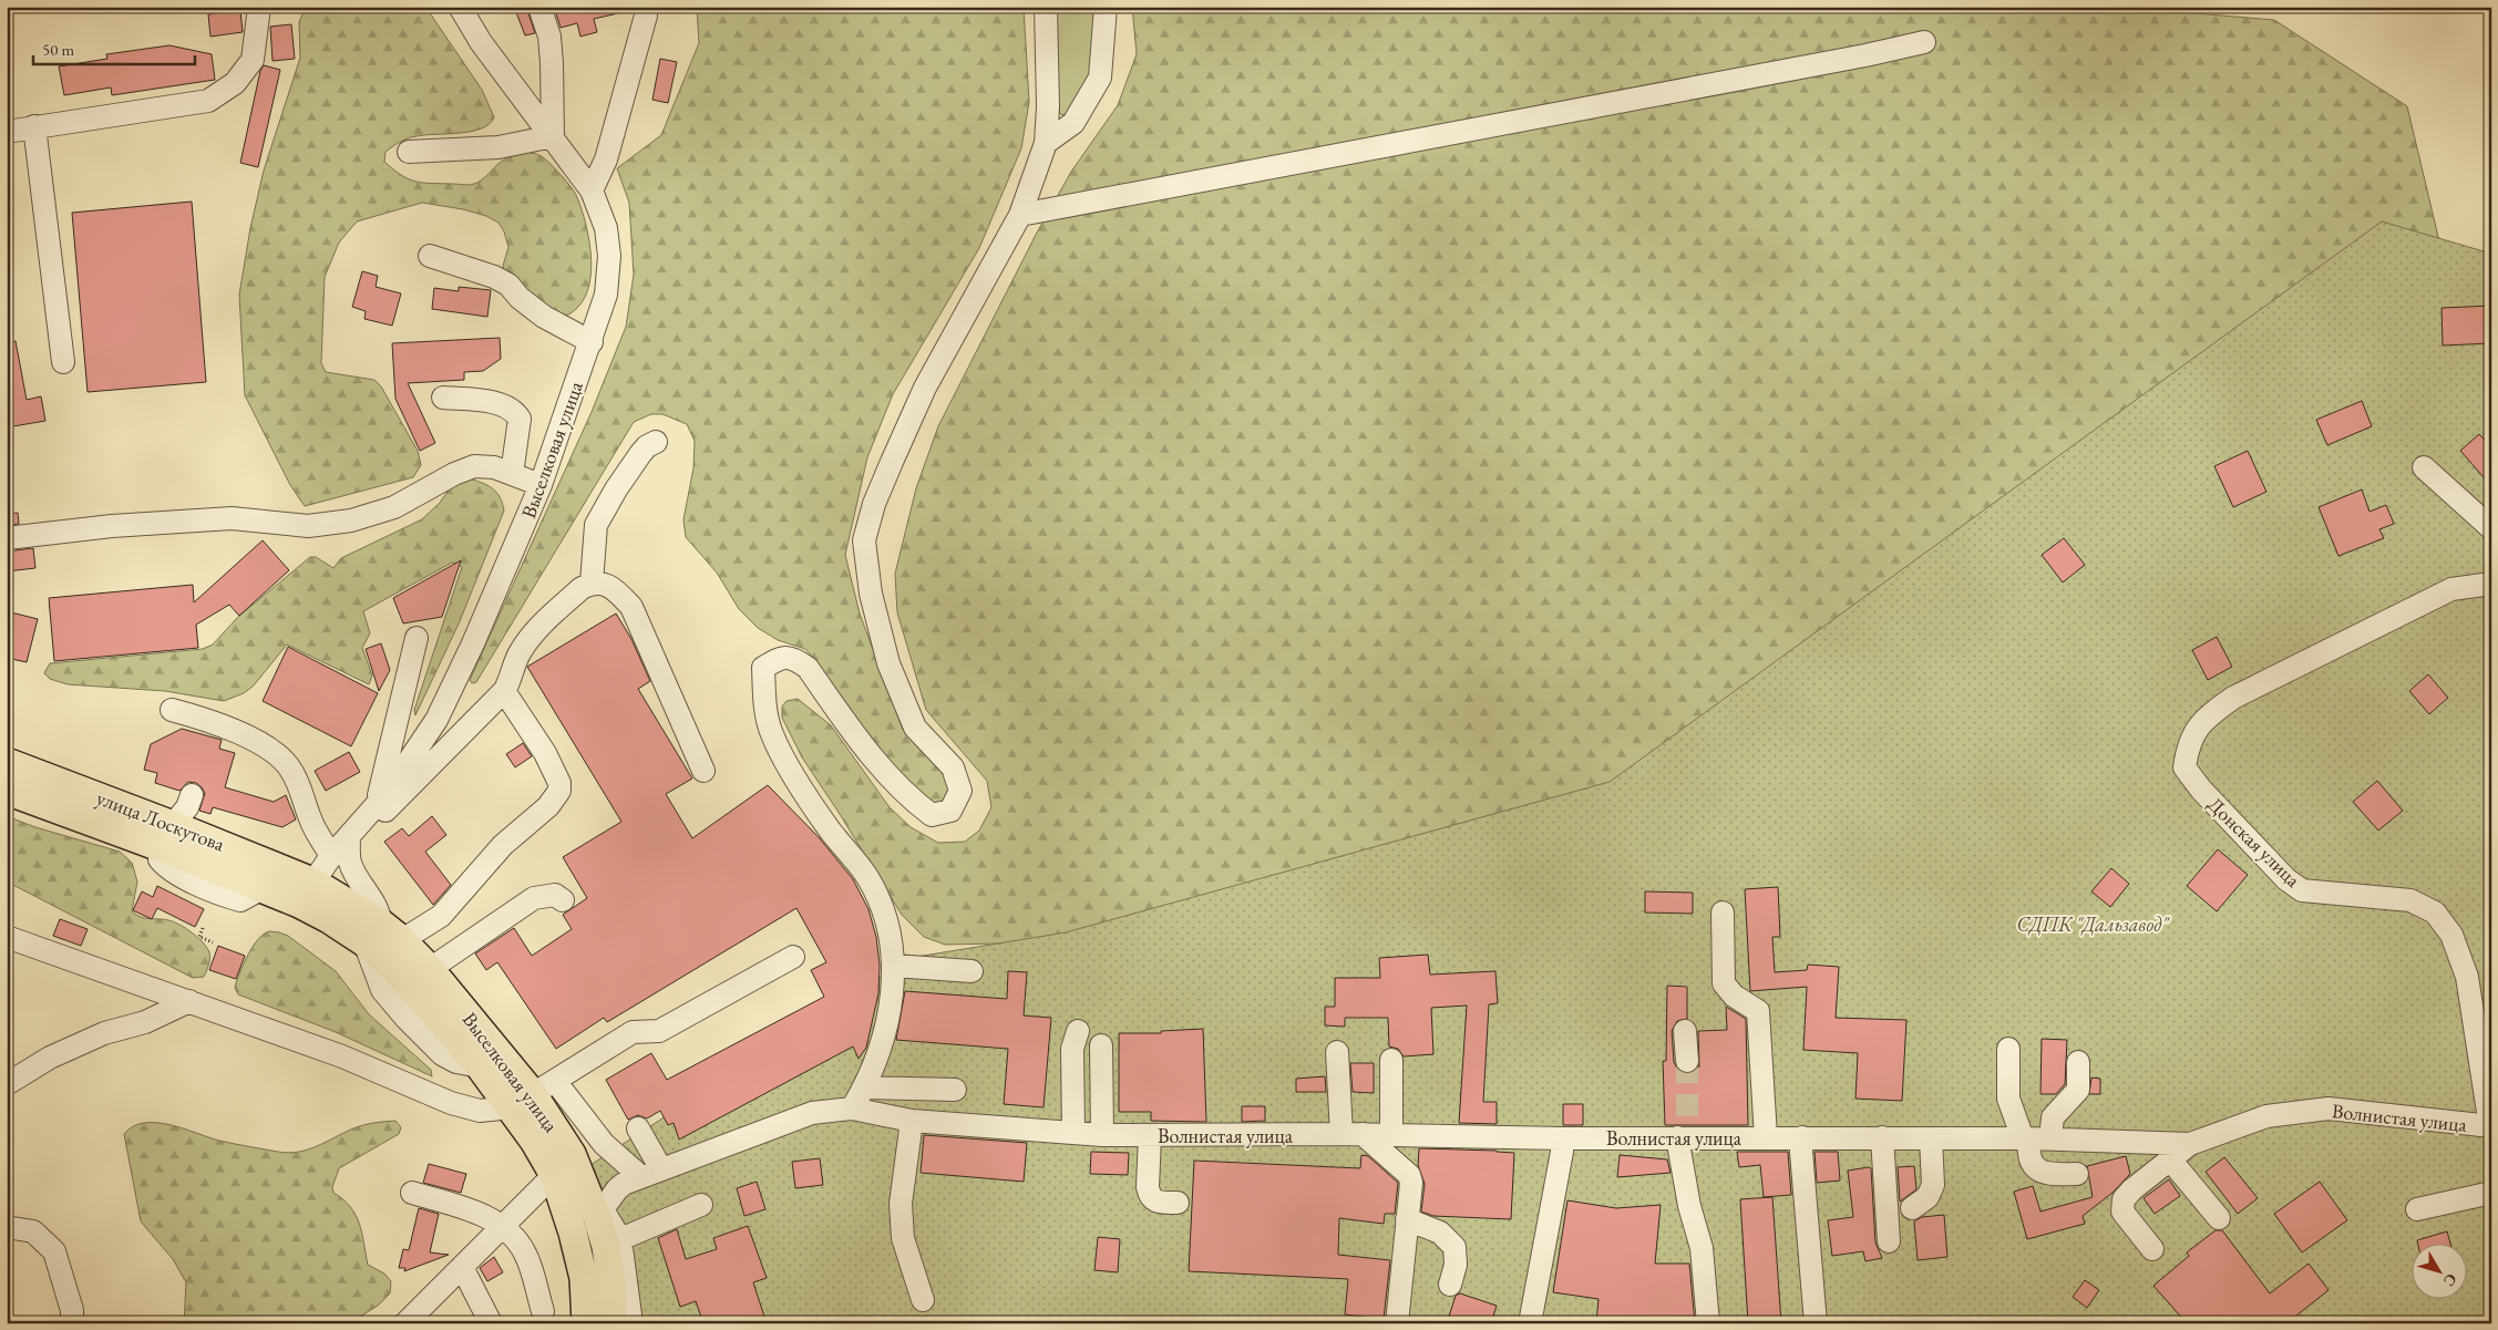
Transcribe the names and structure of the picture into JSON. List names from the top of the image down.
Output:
{
  "streets": {
    "main road": ["Выселковая улица", "улица Лоскутова"],
    "street": ["Донская улица", "Волнистая улица"]
  },
  "crossings": [
    ["Выселковая улица", "улица Лоскутова"],
    ["Выселковая улица", "Волнистая улица"],
    ["Донская улица", "Волнистая улица"]
  ],
  "parks": ["СДПК \"Дальзавод\""],
  "scale_bar": "50 m",
  "north": "bottom right"
}
